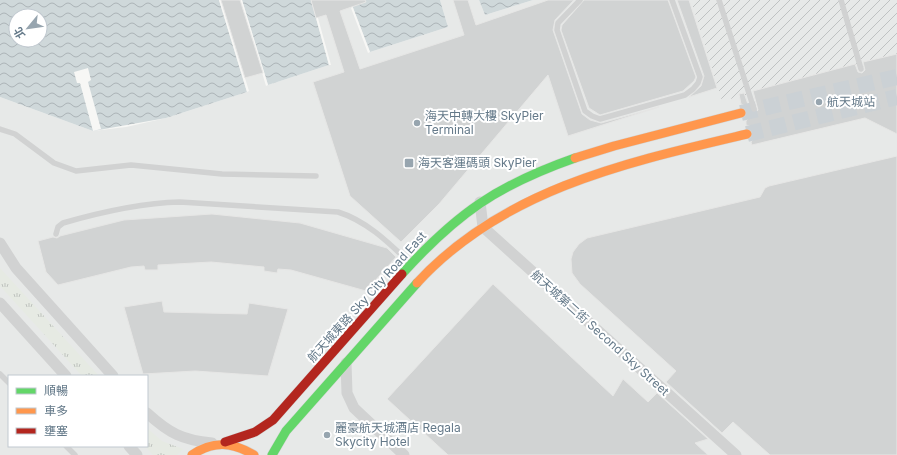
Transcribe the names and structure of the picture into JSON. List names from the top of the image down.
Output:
{
  "streets": {
    "street": ["航天城東路 Sky City Road East", "航天城第二街 Second Sky Street"]
  },
  "places": {
    "other": ["航天城站", "海天中轉大樓 SkyPier Terminal", "麗豪航天城酒店 Regala Skycity Hotel"],
    "transit": ["海天客運碼頭 SkyPier"]
  },
  "legend": ["順暢", "車多", "壅塞"],
  "north": "bottom left"
}
